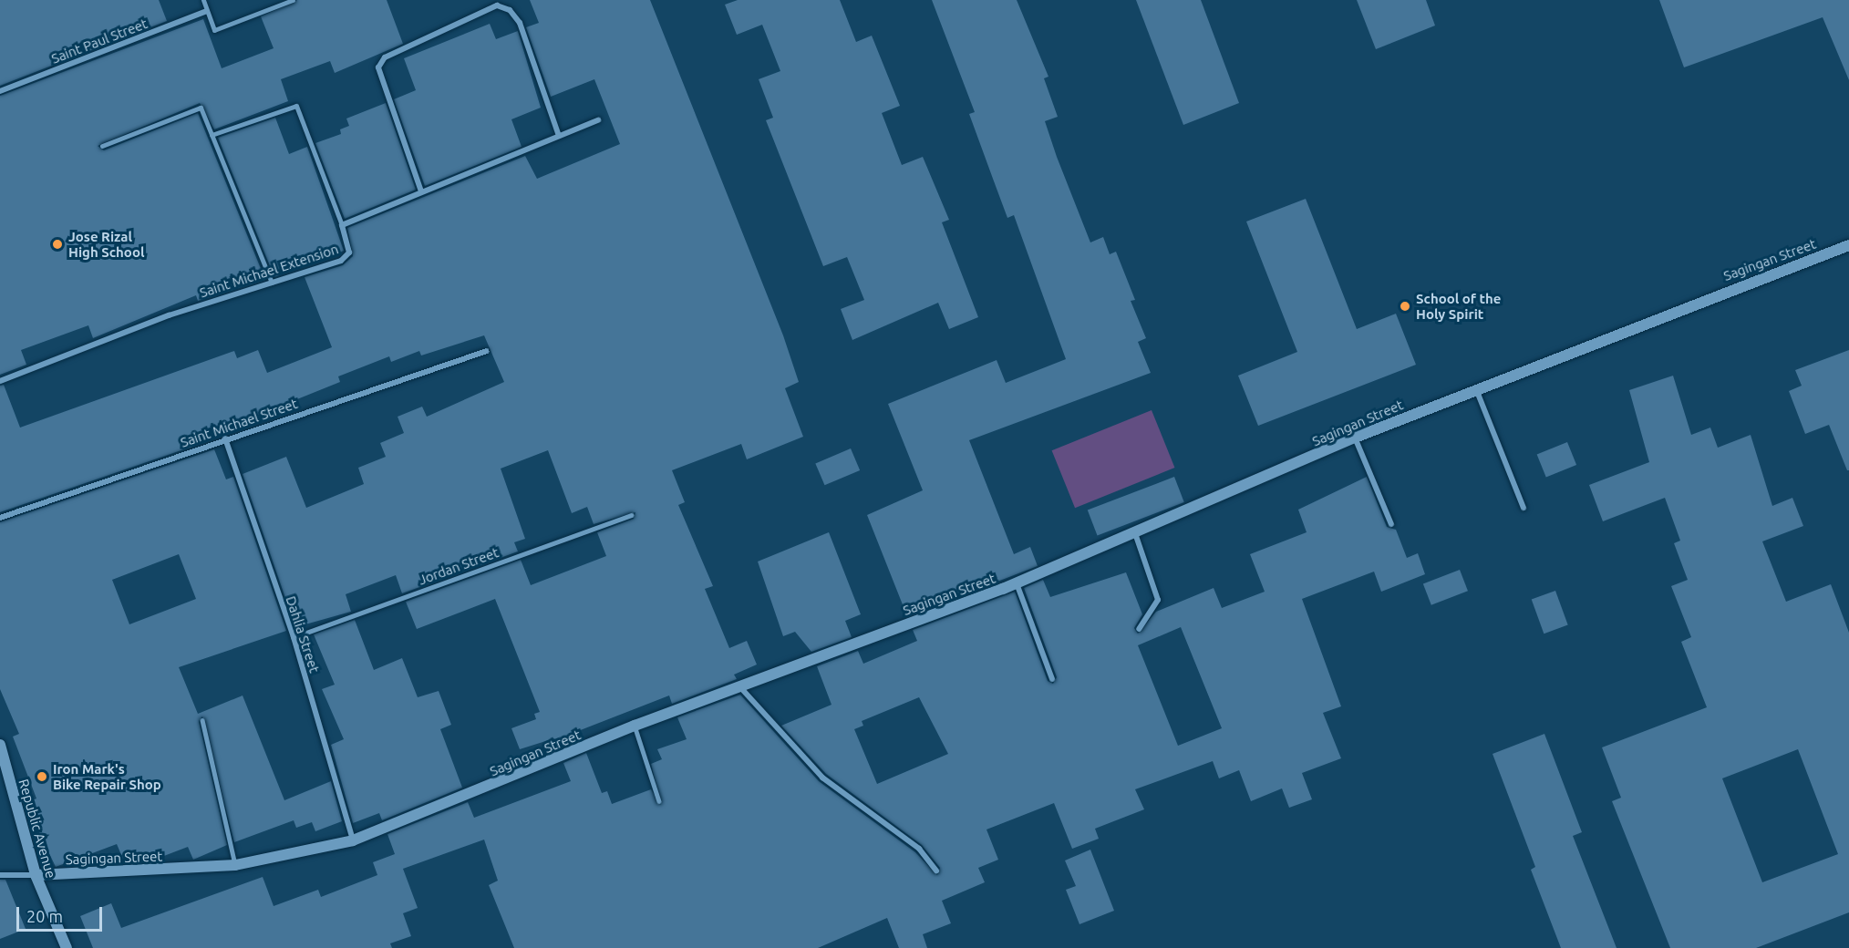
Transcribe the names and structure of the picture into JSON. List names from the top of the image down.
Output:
{
  "streets": {
    "main road": ["Sagingan Street", "Republic Avenue"],
    "street": [
      "Saint Paul Street",
      "Saint Michael Extension",
      "Saint Michael Street",
      "Jordan Street",
      "Dahlia Street"
    ]
  },
  "crossings": [
    ["Sagingan Street", "Dahlia Street"],
    ["Sagingan Street", "Republic Avenue"],
    ["Saint Michael Street", "Dahlia Street"],
    ["Jordan Street", "Dahlia Street"]
  ],
  "places": ["Jose Rizal High School", "School of the Holy Spirit", "Iron Mark's Bike Repair Shop"],
  "scale_bar": "20 m"
}
